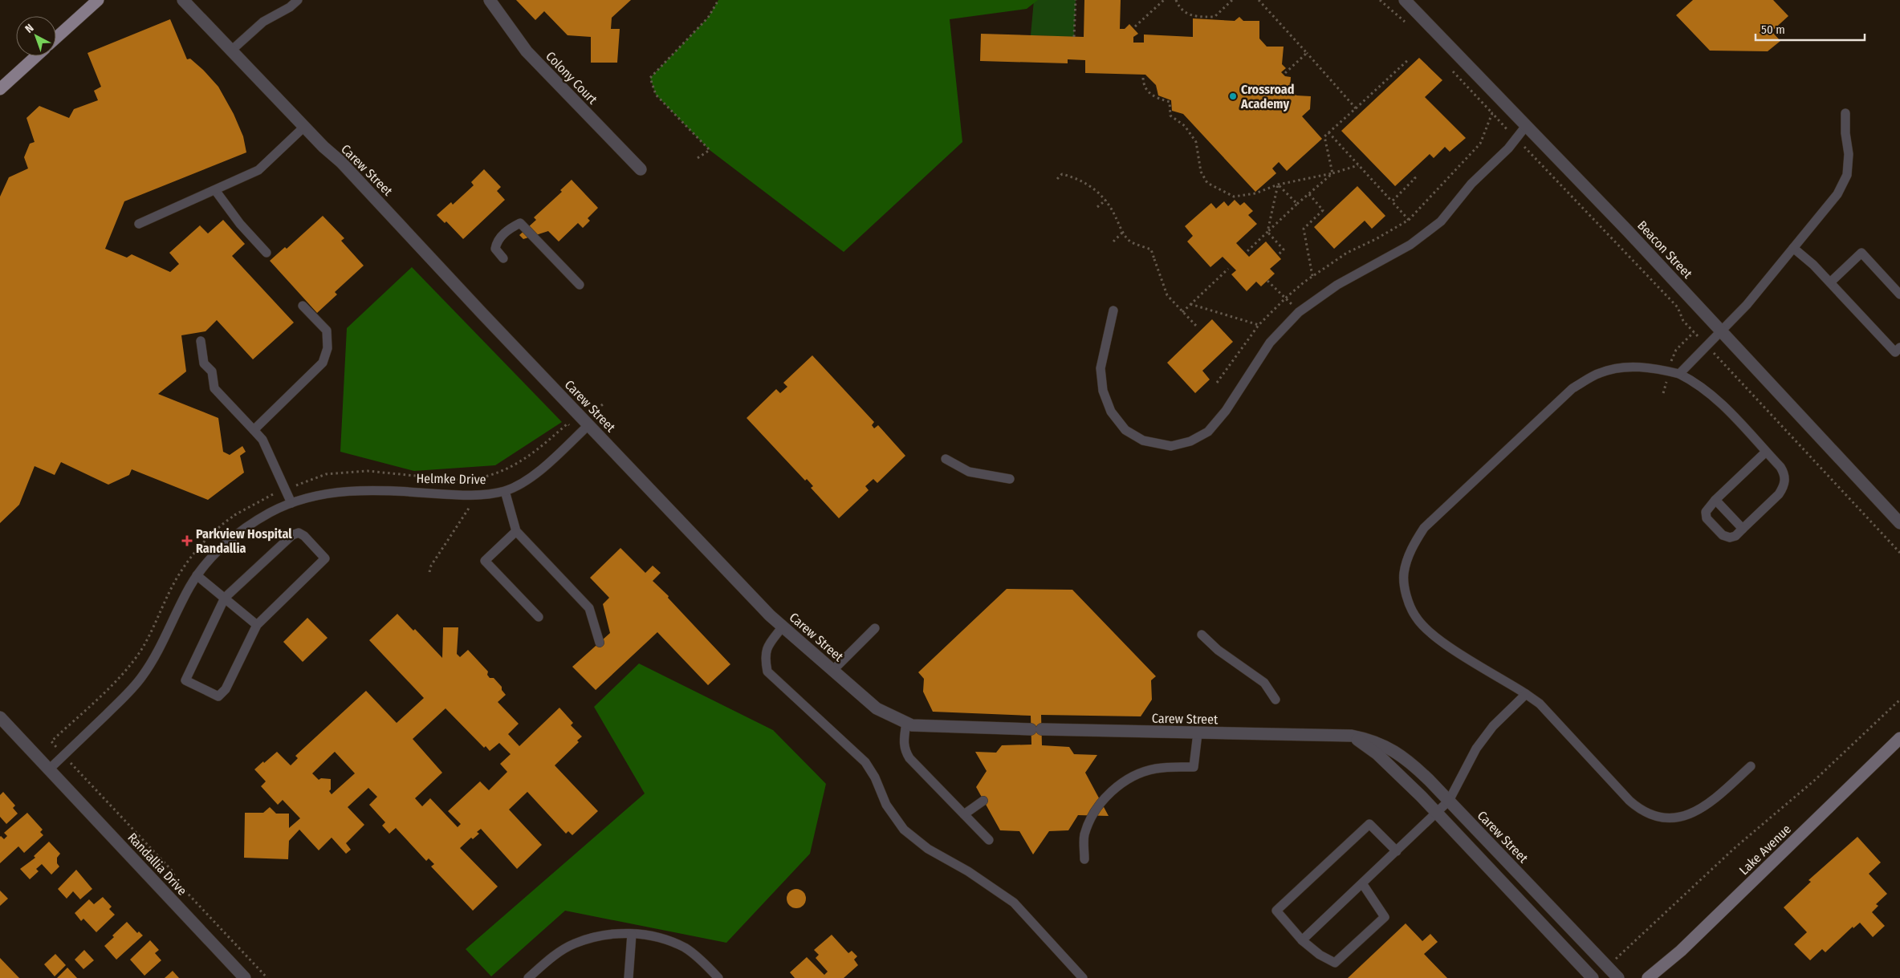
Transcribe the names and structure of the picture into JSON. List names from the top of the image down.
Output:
{
  "streets": {
    "main road": ["Lake Avenue"],
    "street": [
      "Colony Court",
      "Carew Street",
      "Beacon Street",
      "Randallia Drive"
    ],
    "lane": ["Helmke Drive"]
  },
  "crossings": [
    ["Carew Street", "Helmke Drive"],
    ["Helmke Drive", "Randallia Drive"]
  ],
  "places": {
    "other": ["Crossroad Academy"],
    "health": ["Parkview Hospital Randallia"]
  },
  "scale_bar": "50 m",
  "north": "top left"
}
